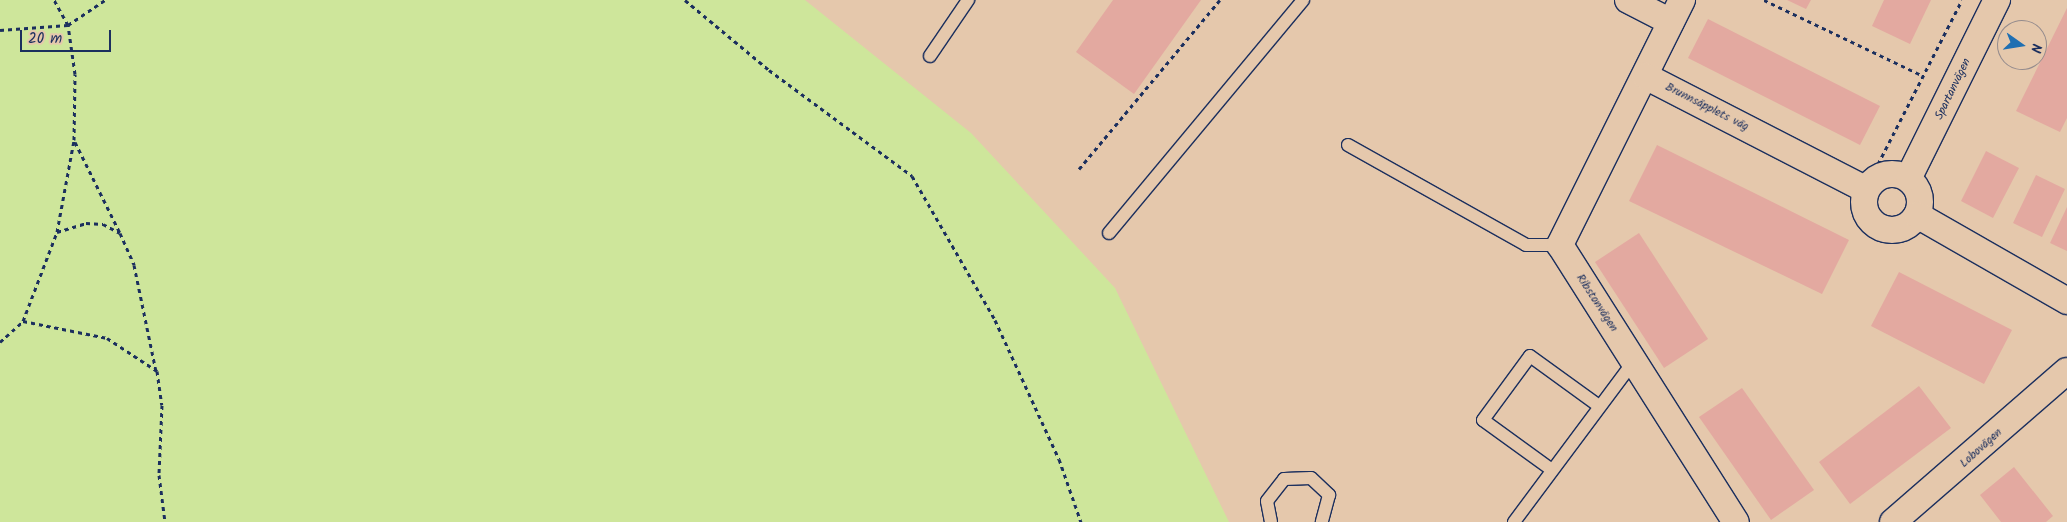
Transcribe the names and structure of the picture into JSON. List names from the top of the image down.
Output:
{
  "streets": {
    "street": [
      "Spartanvägen",
      "Brunnsäpplets väg",
      "Ribstonvägen",
      "Lobovägen"
    ]
  },
  "crossings": [
    ["Spartanvägen", "Brunnsäpplets väg"]
  ],
  "scale_bar": "20 m",
  "north": "right"
}
